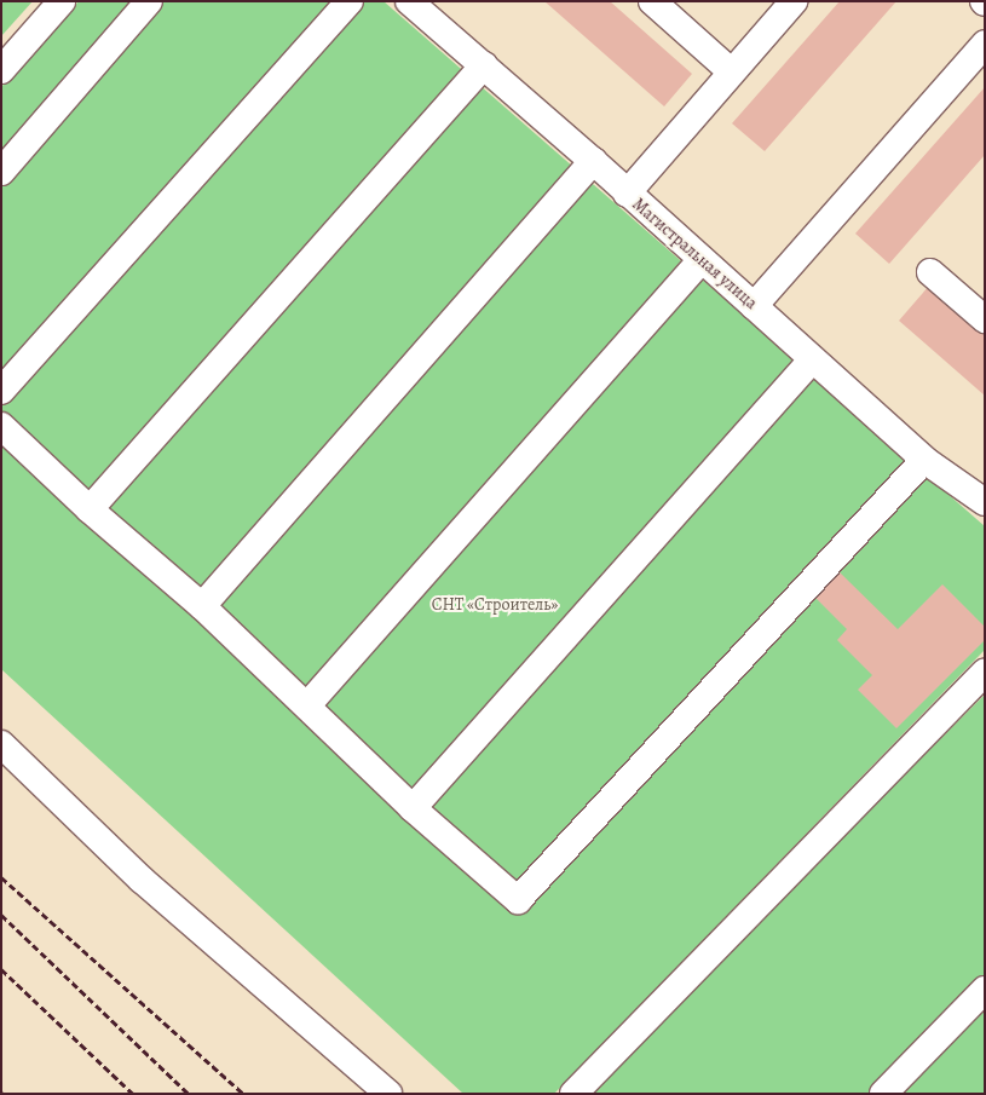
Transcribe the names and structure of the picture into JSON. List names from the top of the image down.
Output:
{
  "streets": {
    "street": ["Магистральная улица"]
  },
  "parks": ["СНТ «Строитель»"]
}
